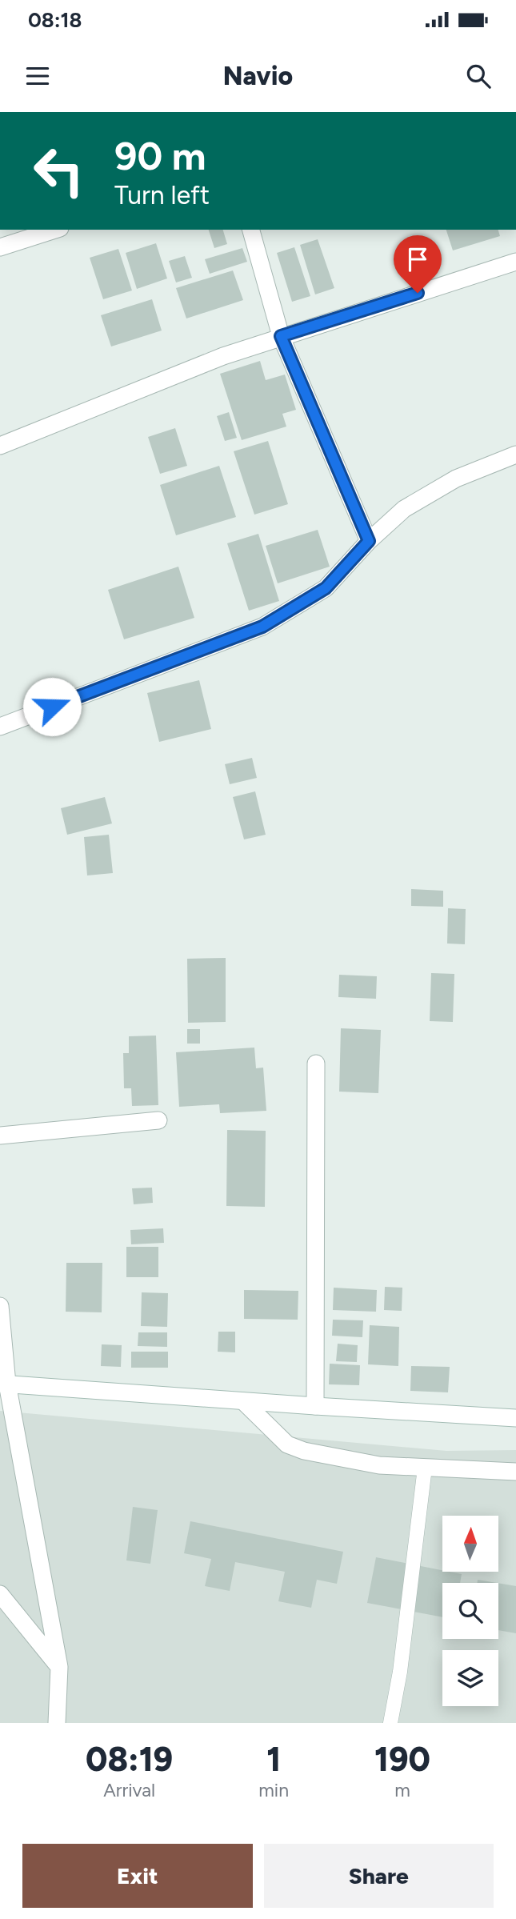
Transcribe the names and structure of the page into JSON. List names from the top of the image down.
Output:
{
  "north": "top",
  "page": {
    "status": "08:18",
    "header": "Navio",
    "turn": ["90 m", "Turn left"],
    "eta": [
      "08:19",
      "Arrival",
      "1",
      "min",
      "190",
      "m"
    ],
    "buttons": ["Exit", "Share"]
  }
}
